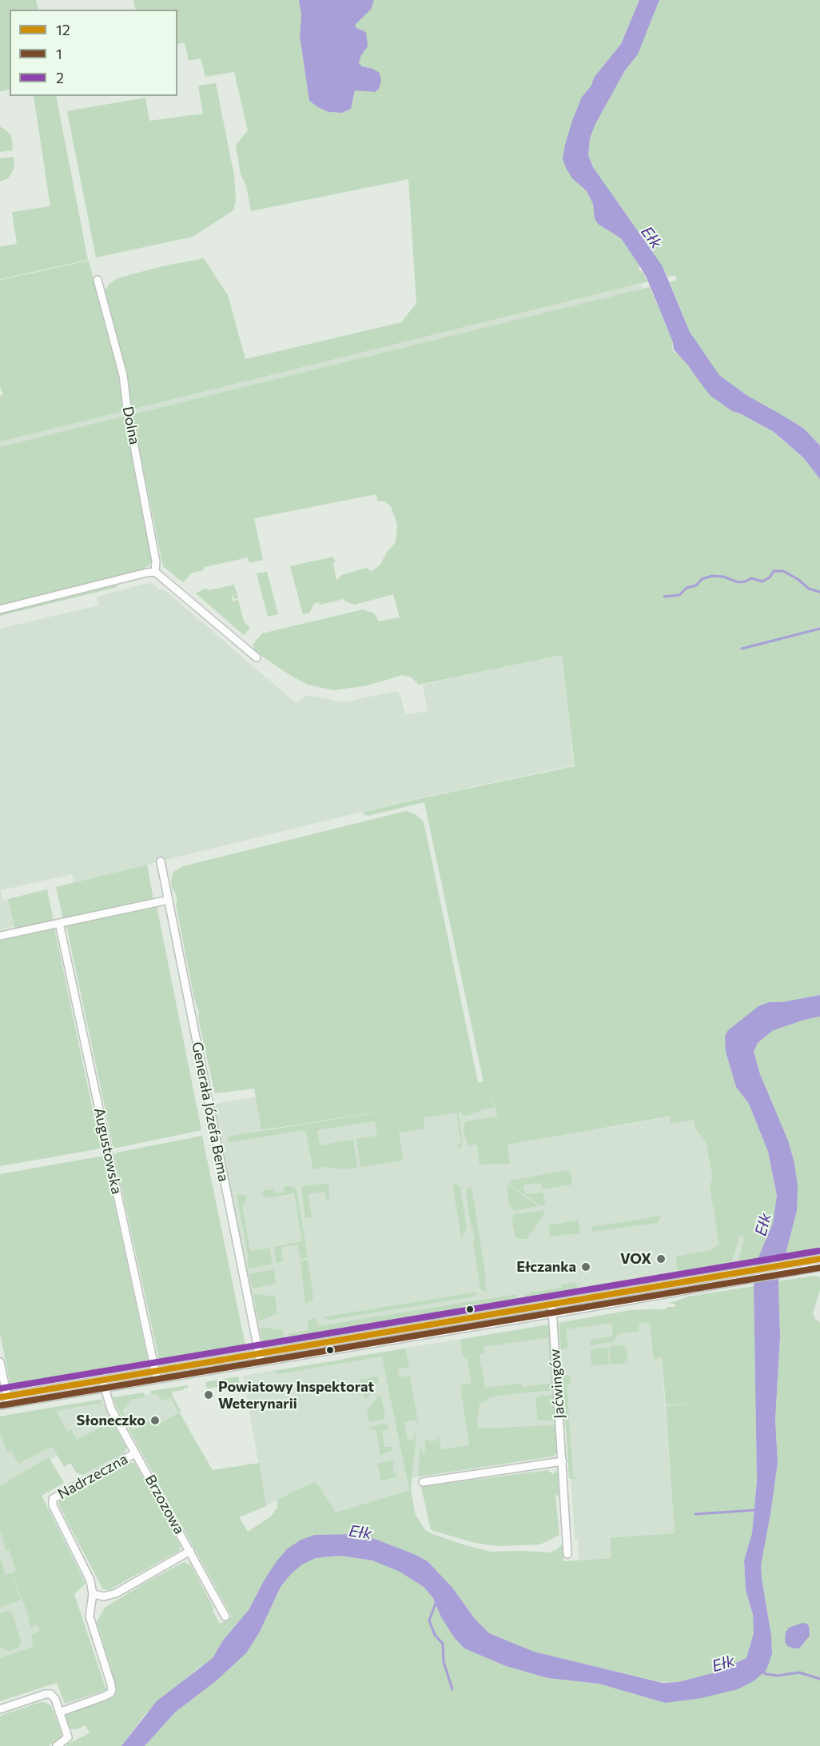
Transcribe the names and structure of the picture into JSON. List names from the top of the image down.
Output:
{
  "streets": {
    "street": [
      "Dolna",
      "Generała Józefa Bema",
      "Augustowska",
      "Jaćwingów",
      "Nadrzeczna",
      "Brzozowa"
    ]
  },
  "crossings": [
    ["Nadrzeczna", "Brzozowa"]
  ],
  "water": ["Ełk"],
  "places": [
    "VOX",
    "Ełczanka",
    "Powiatowy Inspektorat Weterynarii",
    "Słoneczko"
  ],
  "lines": ["transit line 2", "transit line 12", "transit line 1"],
  "legend": ["12", "1", "2"]
}
